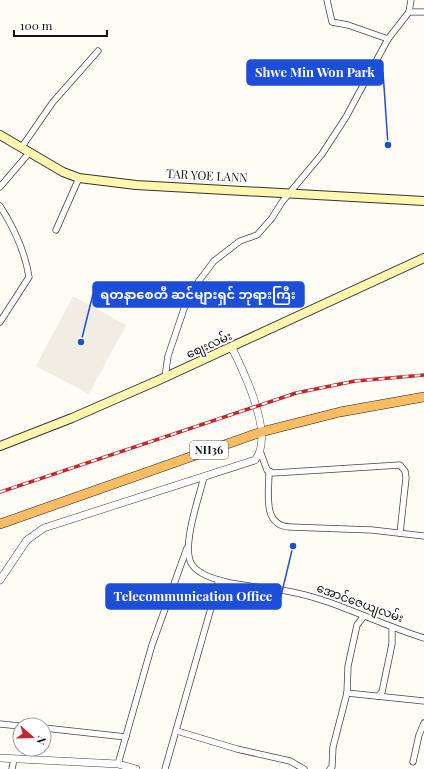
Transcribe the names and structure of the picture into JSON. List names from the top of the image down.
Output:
{
  "streets": {
    "highway": ["NH36"],
    "main road": ["TAR YOE LANN", "စျေးလမ်း"],
    "street": ["အောင်ဇေယျလမ်း"]
  },
  "places": ["Shwe Min Won Park", "ရတနာစေတီ ဆင်များရှင် ဘုရားကြီး", "Telecommunication Office"],
  "scale_bar": "100 m",
  "north": "right"
}
